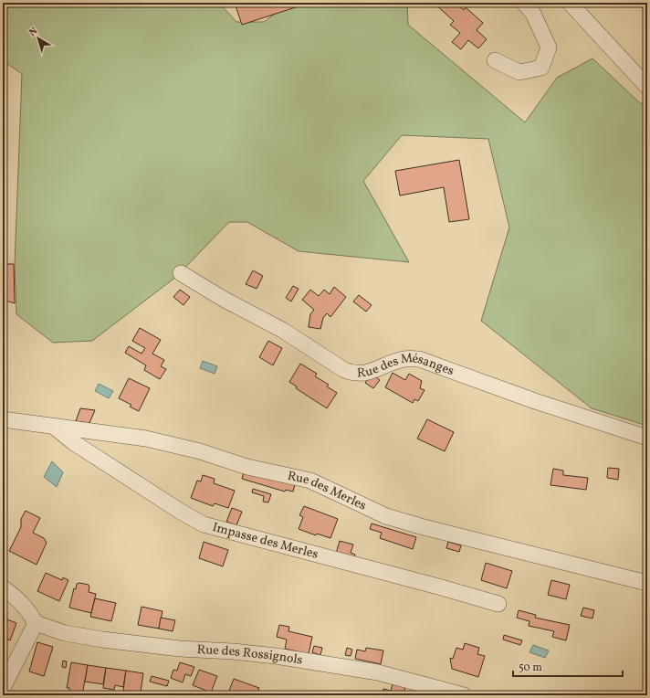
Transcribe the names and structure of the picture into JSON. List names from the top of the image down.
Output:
{
  "streets": {
    "street": [
      "Rue des Mésanges",
      "Rue des Merles",
      "Impasse des Merles",
      "Rue des Rossignols"
    ]
  },
  "crossings": [
    ["Rue des Merles", "Impasse des Merles"]
  ],
  "scale_bar": "50 m",
  "north": "top left"
}
